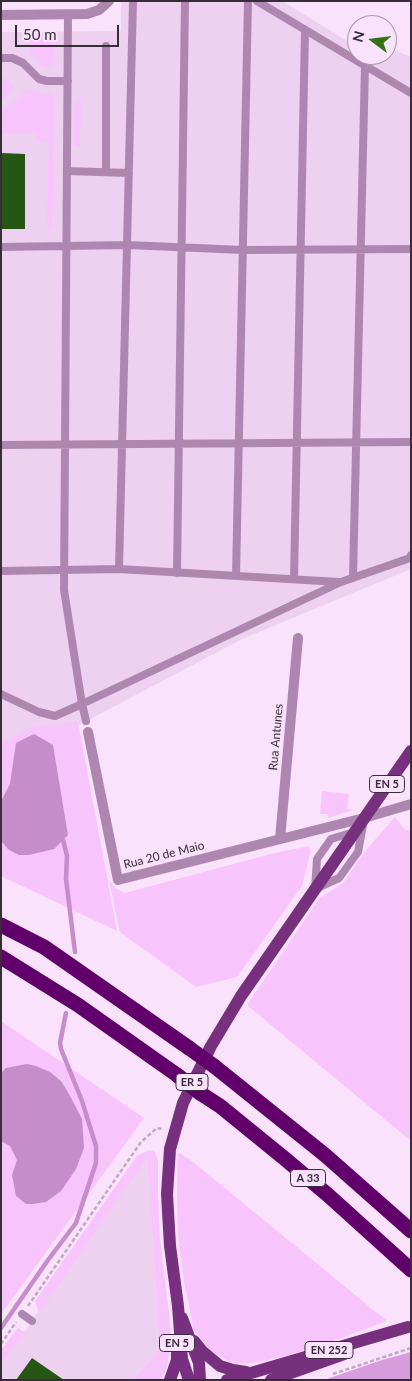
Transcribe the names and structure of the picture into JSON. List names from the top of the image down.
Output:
{
  "streets": {
    "highway": ["A 33"],
    "main road": ["EN 5", "ER 5", "EN 252"],
    "street": ["Rua Antunes", "Rua 20 de Maio"]
  },
  "crossings": [
    ["Rua Antunes", "Rua 20 de Maio"],
    ["EN 5", "Rua 20 de Maio"],
    ["EN 5", "ER 5"],
    ["Rua 20 de Maio", "ER 5"]
  ],
  "scale_bar": "50 m",
  "north": "left"
}
